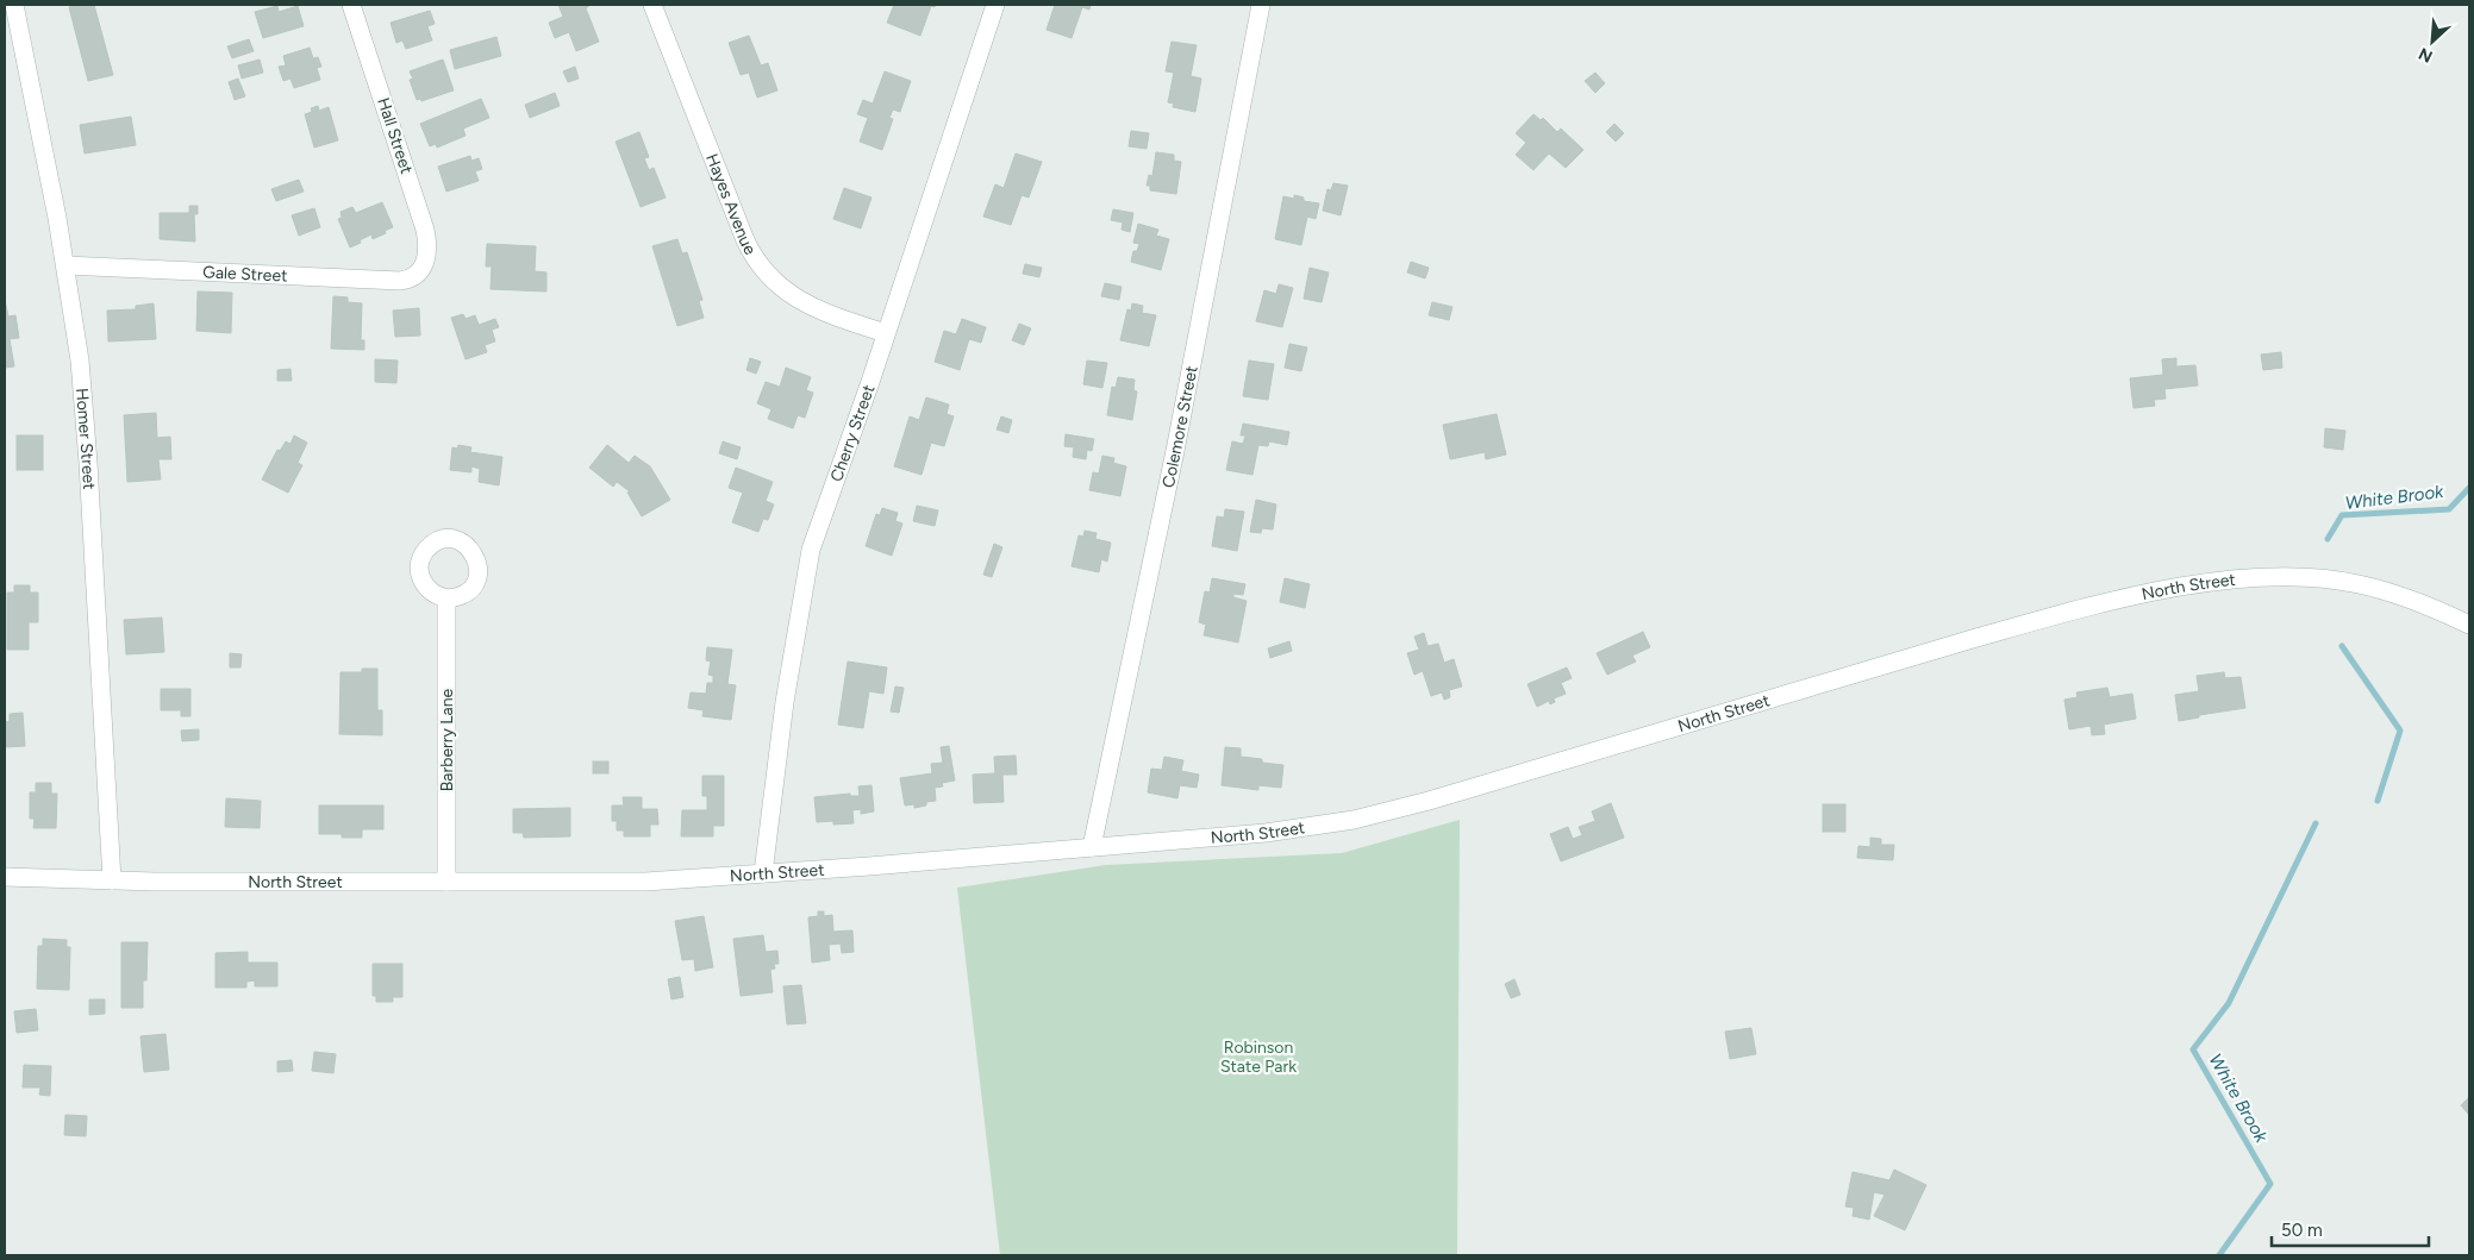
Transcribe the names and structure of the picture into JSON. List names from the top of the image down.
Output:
{
  "streets": {
    "street": [
      "Hall Street",
      "Hayes Avenue",
      "Gale Street",
      "Colemore Street",
      "Cherry Street",
      "Homer Street",
      "North Street",
      "Barberry Lane"
    ]
  },
  "crossings": [
    ["Hall Street", "Gale Street"],
    ["Hayes Avenue", "Cherry Street"],
    ["Gale Street", "Homer Street"],
    ["Colemore Street", "North Street"],
    ["Cherry Street", "North Street"],
    ["Homer Street", "North Street"],
    ["North Street", "Barberry Lane"]
  ],
  "water": ["White Brook"],
  "parks": ["Robinson State Park"],
  "scale_bar": "50 m",
  "north": "bottom left"
}
